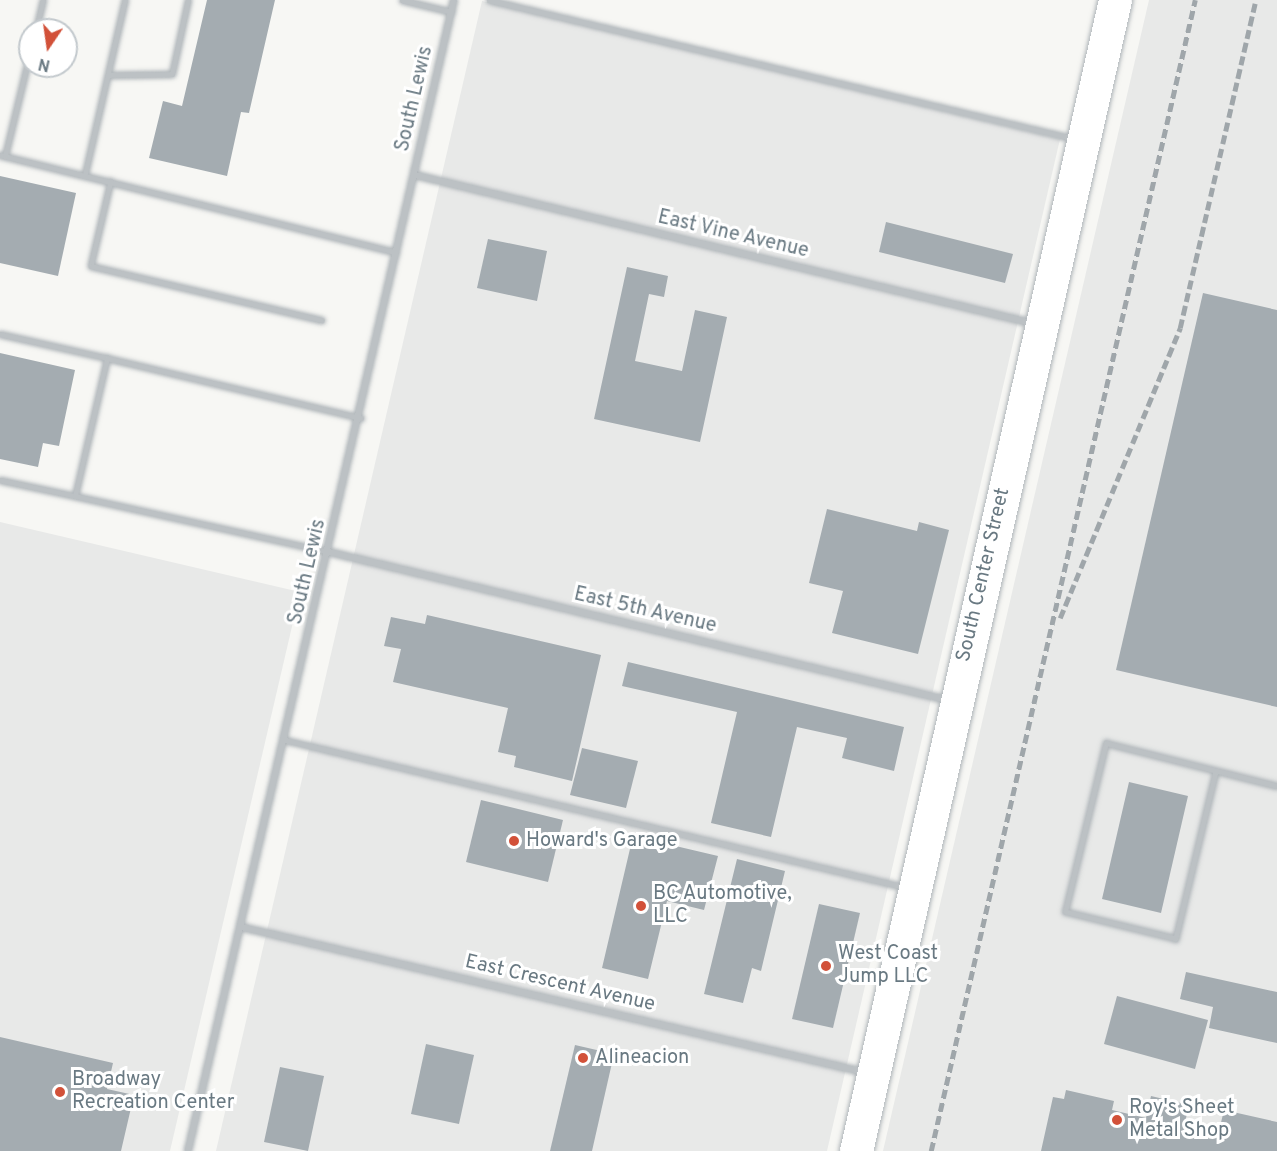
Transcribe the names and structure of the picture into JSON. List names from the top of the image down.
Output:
{
  "streets": {
    "street": [
      "South Lewis",
      "East Vine Avenue",
      "South Center Street",
      "East 5th Avenue",
      "East Crescent Avenue"
    ]
  },
  "crossings": [
    ["South Lewis", "East Vine Avenue"],
    ["South Lewis", "East 5th Avenue"],
    ["South Lewis", "East Crescent Avenue"],
    ["East Vine Avenue", "South Center Street"],
    ["South Center Street", "East 5th Avenue"],
    ["South Center Street", "East Crescent Avenue"]
  ],
  "places": [
    "Howard's Garage",
    "BC Automotive, LLC",
    "West Coast Jump LLC",
    "Alineacion",
    "Broadway Recreation Center",
    "Roy's Sheet Metal Shop"
  ],
  "north": "bottom"
}
